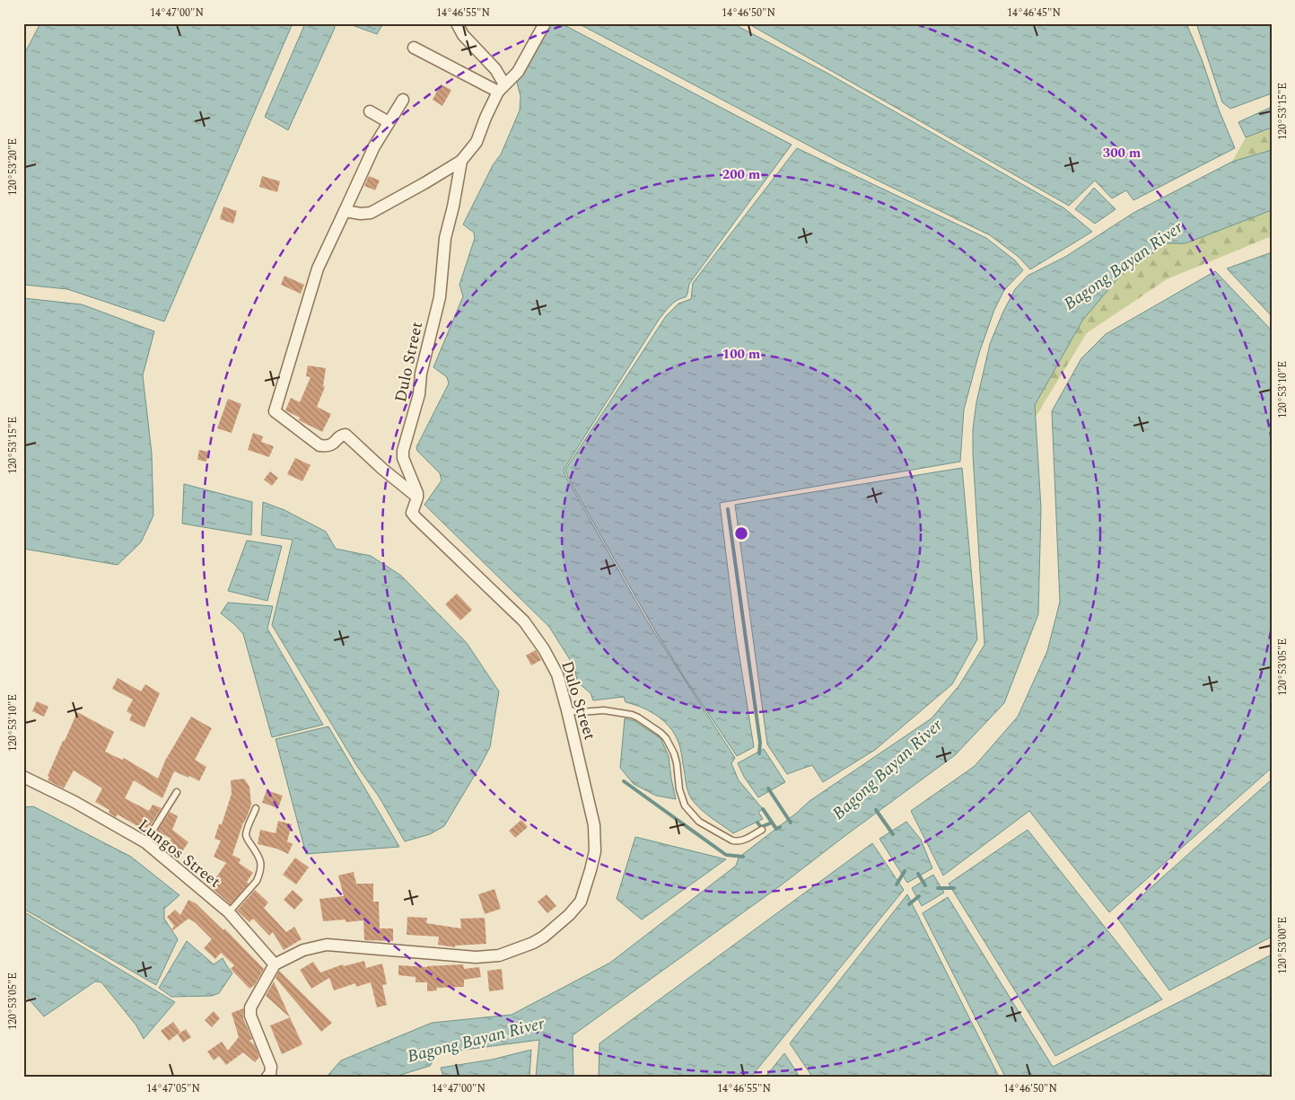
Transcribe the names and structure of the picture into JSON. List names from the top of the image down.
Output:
{
  "streets": {
    "street": ["Dulo Street", "Lungos Street"]
  },
  "crossings": [
    ["Dulo Street", "Lungos Street"]
  ],
  "water": ["Bagong Bayan River"],
  "coordinates": [
    "14°47'00\"N",
    "14°46'55\"N",
    "14°46'50\"N",
    "14°46'45\"N",
    "120°53'15\"E",
    "120°53'20\"E",
    "120°53'10\"E",
    "120°53'05\"E",
    "120°53'00\"E",
    "14°47'05\"N"
  ],
  "rings": ["300 m", "200 m", "100 m"]
}
